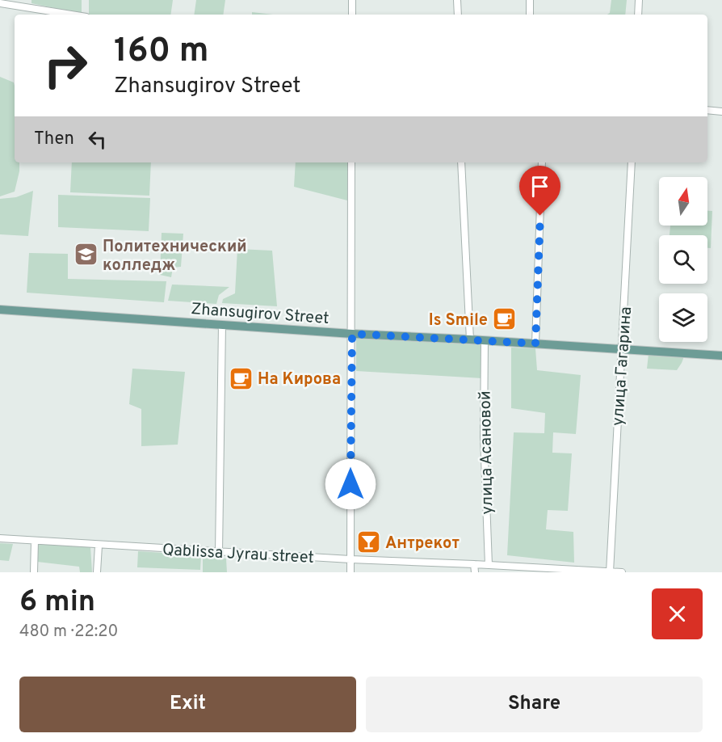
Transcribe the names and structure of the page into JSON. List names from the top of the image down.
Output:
{
  "streets": {
    "main road": ["Zhansugirov Street"],
    "street": ["улица Гагарина", "улица Асановой", "Qablissa Jyrau street"]
  },
  "crossings": [
    ["Zhansugirov Street", "улица Гагарина"],
    ["Zhansugirov Street", "улица Асановой"],
    ["улица Гагарина", "Qablissa Jyrau street"],
    ["улица Асановой", "Qablissa Jyrau street"]
  ],
  "places": {
    "school or university": ["Политехнический колледж"],
    "cafe": ["Is Smile", "На Кирова"],
    "bar": ["Антрекот"]
  },
  "north": "top",
  "page": {
    "turn": ["160 m", "Zhansugirov Street"],
    "then": "Then",
    "heading": ["6 min", "480 m · 22:20"],
    "buttons": ["Exit", "Share"]
  }
}
